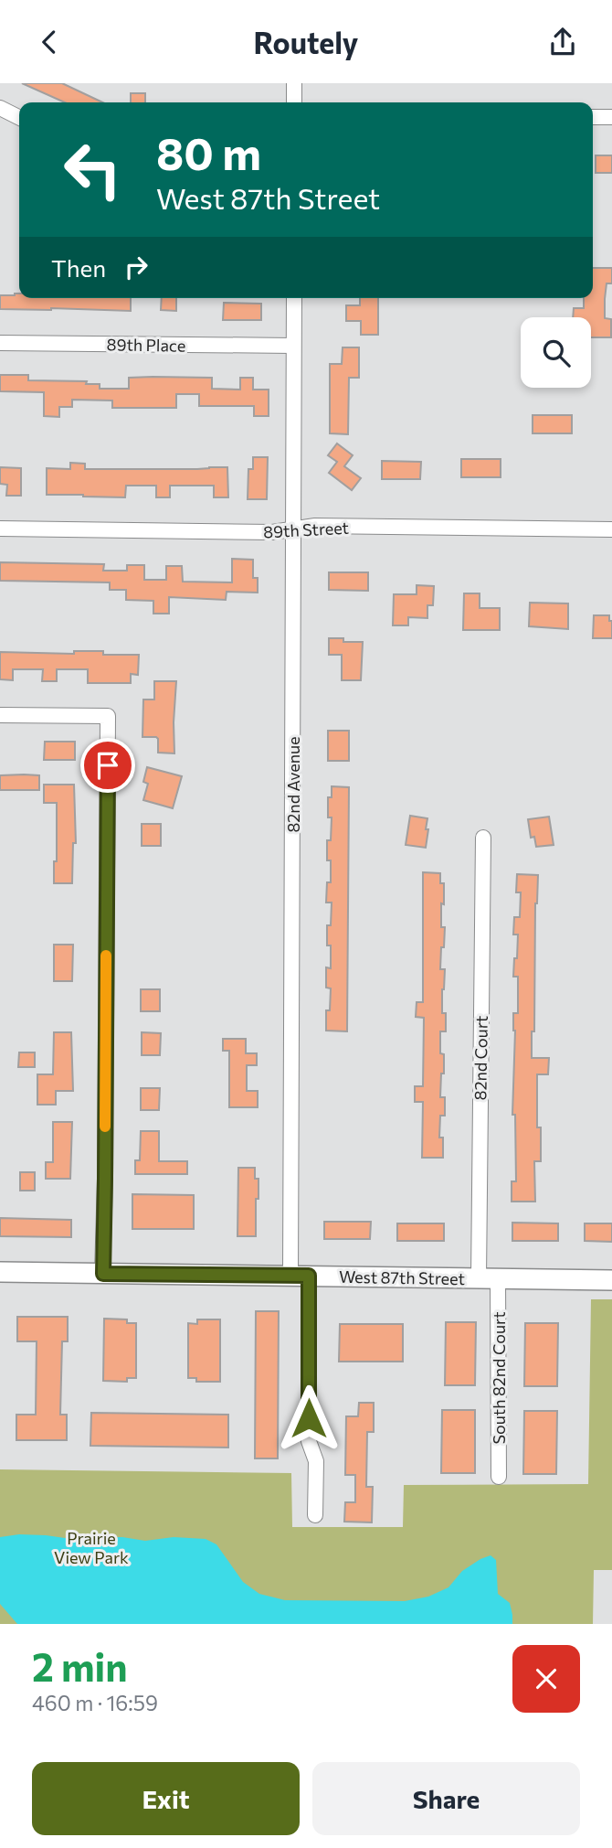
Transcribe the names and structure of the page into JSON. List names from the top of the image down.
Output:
{
  "streets": {
    "main road": ["West 87th Street"],
    "street": [
      "89th Place",
      "89th Street",
      "82nd Avenue",
      "82nd Court",
      "South 82nd Court"
    ]
  },
  "crossings": [
    ["89th Place", "82nd Avenue"],
    ["89th Street", "82nd Avenue"],
    ["82nd Avenue", "West 87th Street"],
    ["82nd Court", "West 87th Street"],
    ["West 87th Street", "South 82nd Court"]
  ],
  "parks": ["Prairie View Park"],
  "page": {
    "header": "Routely",
    "turn": ["80 m", "West 87th Street"],
    "then": "Then",
    "heading": ["2 min", "460 m · 16:59"],
    "buttons": ["Exit", "Share"]
  }
}
